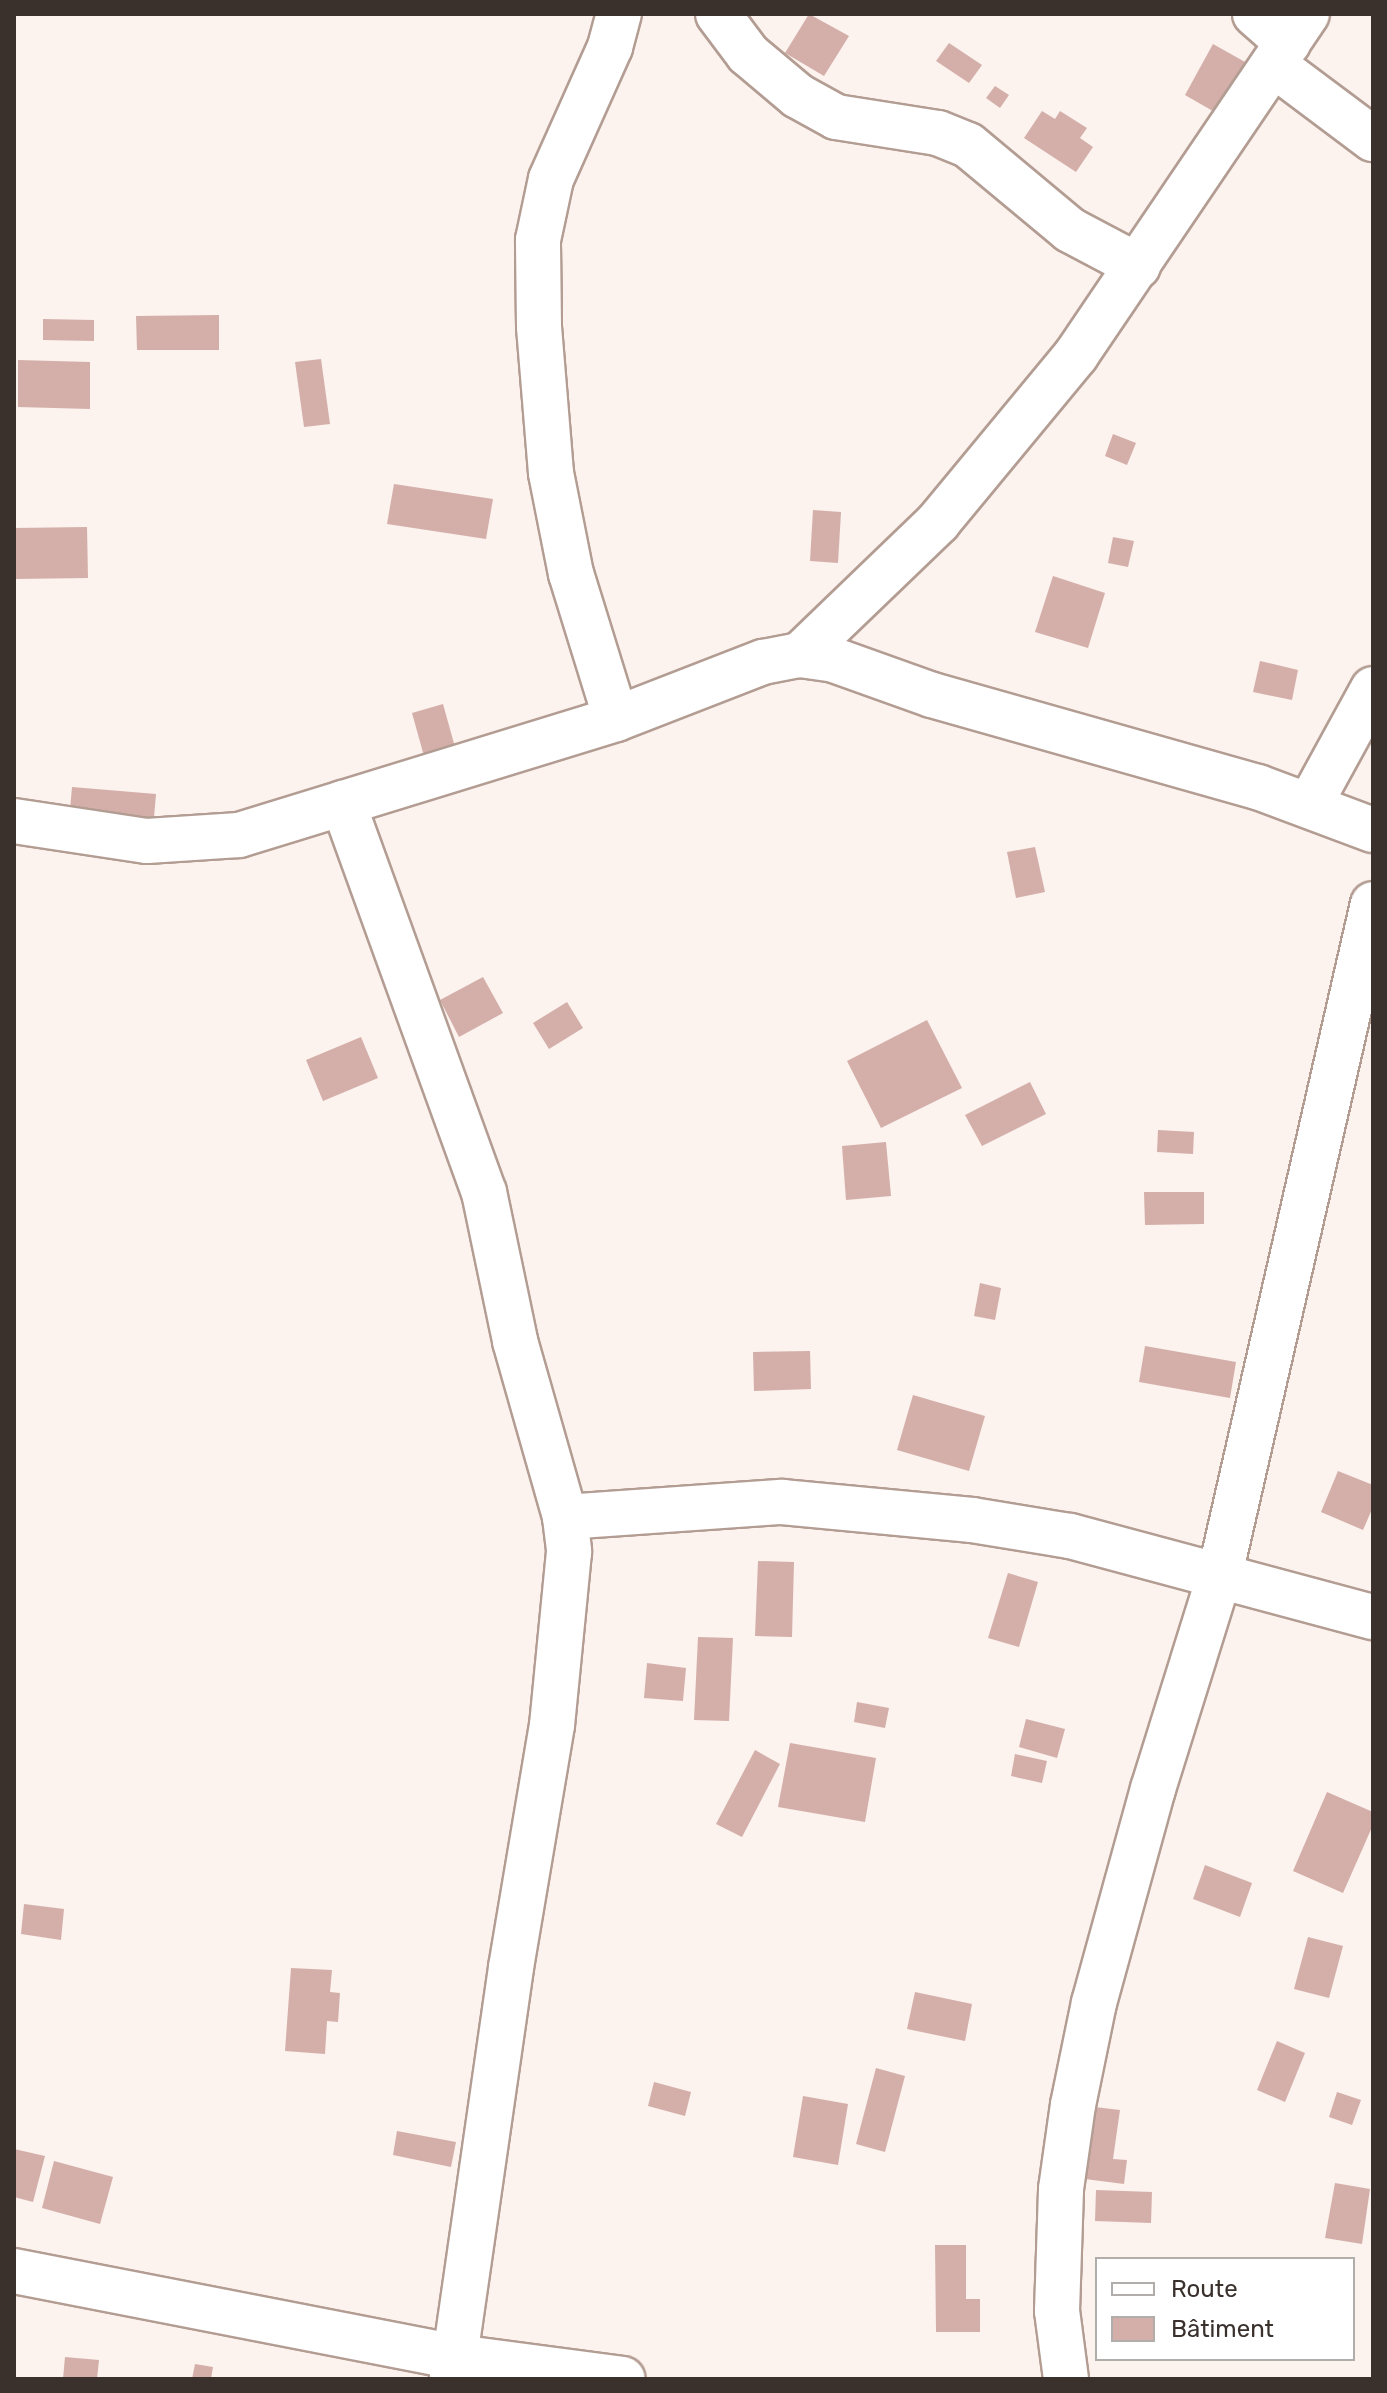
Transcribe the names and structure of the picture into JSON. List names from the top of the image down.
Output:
{
  "legend": ["Route", "Bâtiment"]
}
